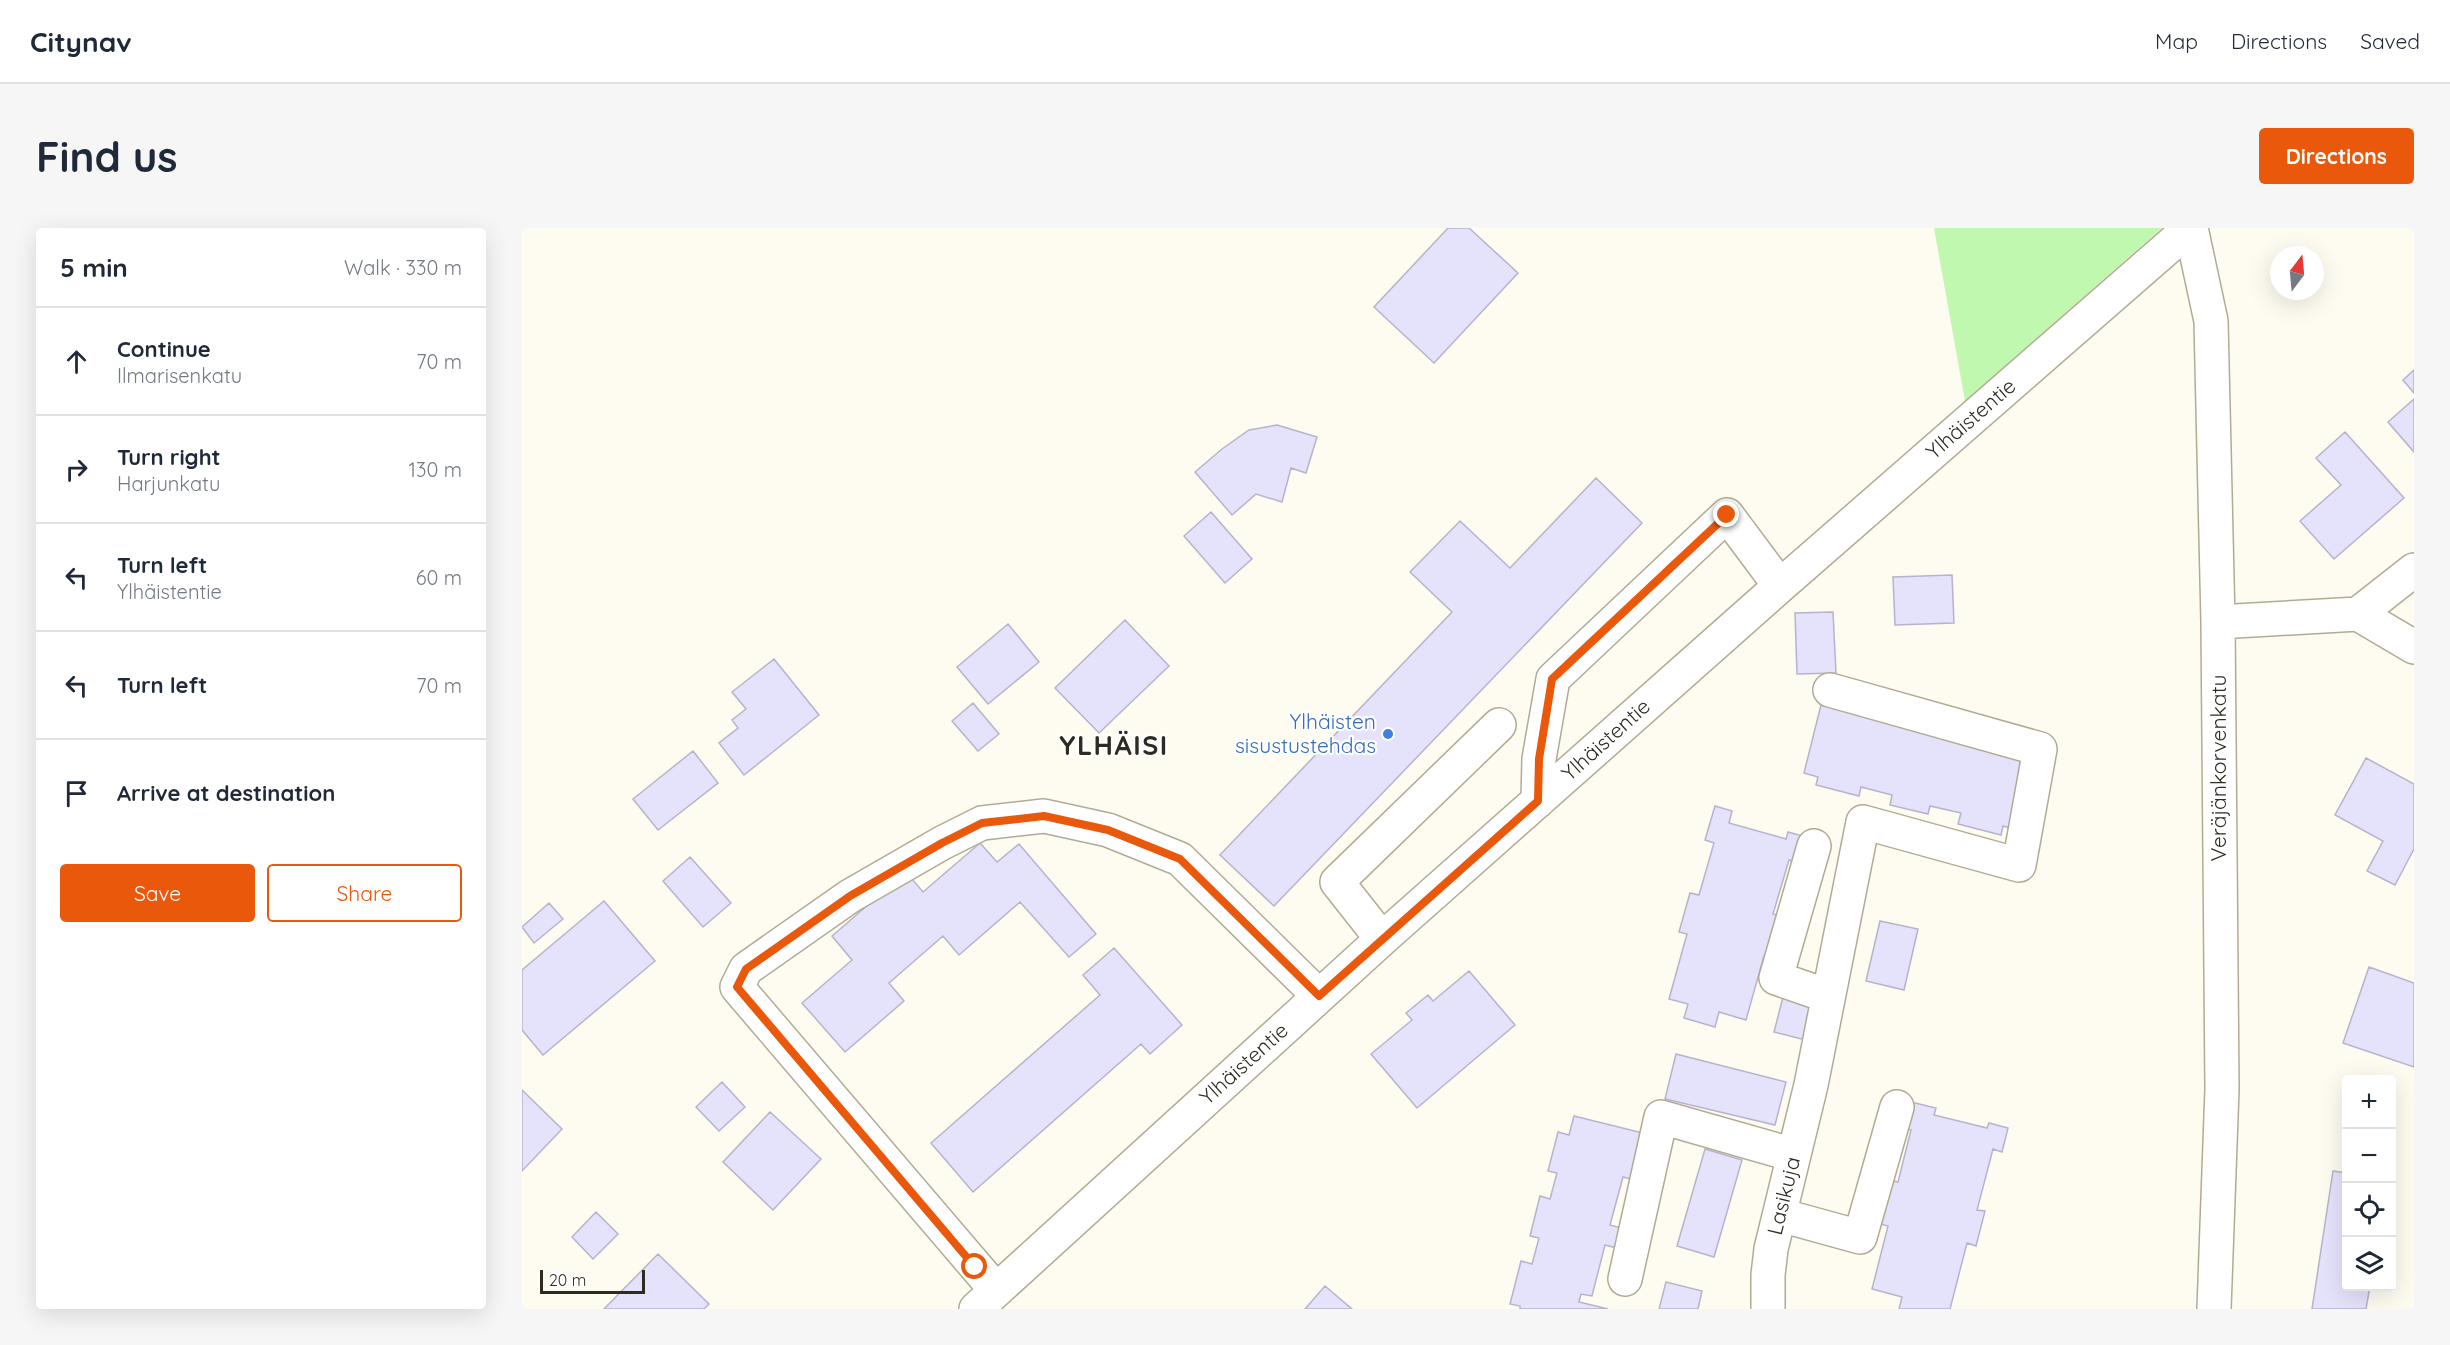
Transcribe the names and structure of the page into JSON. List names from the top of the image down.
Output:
{
  "streets": {
    "street": ["Ylhäistentie", "Veräjänkorvenkatu", "Lasikuja"]
  },
  "crossings": [
    ["Ylhäistentie", "Veräjänkorvenkatu"]
  ],
  "districts": ["YLHÄISI"],
  "places": ["Ylhäisten sisustustehdas"],
  "scale_bar": "20 m",
  "north": "top",
  "page": {
    "header": "Citynav",
    "nav": ["Map", "Directions", "Saved"],
    "buttons": [
      "Directions",
      ["Save", "Share"]
    ],
    "title": "Find us",
    "heading": ["5 min", "Walk · 330 m"],
    "list": [
      ["Continue", "Ilmarisenkatu", "70 m"],
      ["Turn right", "Harjunkatu", "130 m"],
      ["Turn left", "Ylhäistentie", "60 m"],
      ["Turn left", "70 m"],
      "Arrive at destination"
    ],
    "map_buttons": ["+", "−"],
    "scale": "20 m"
  }
}
